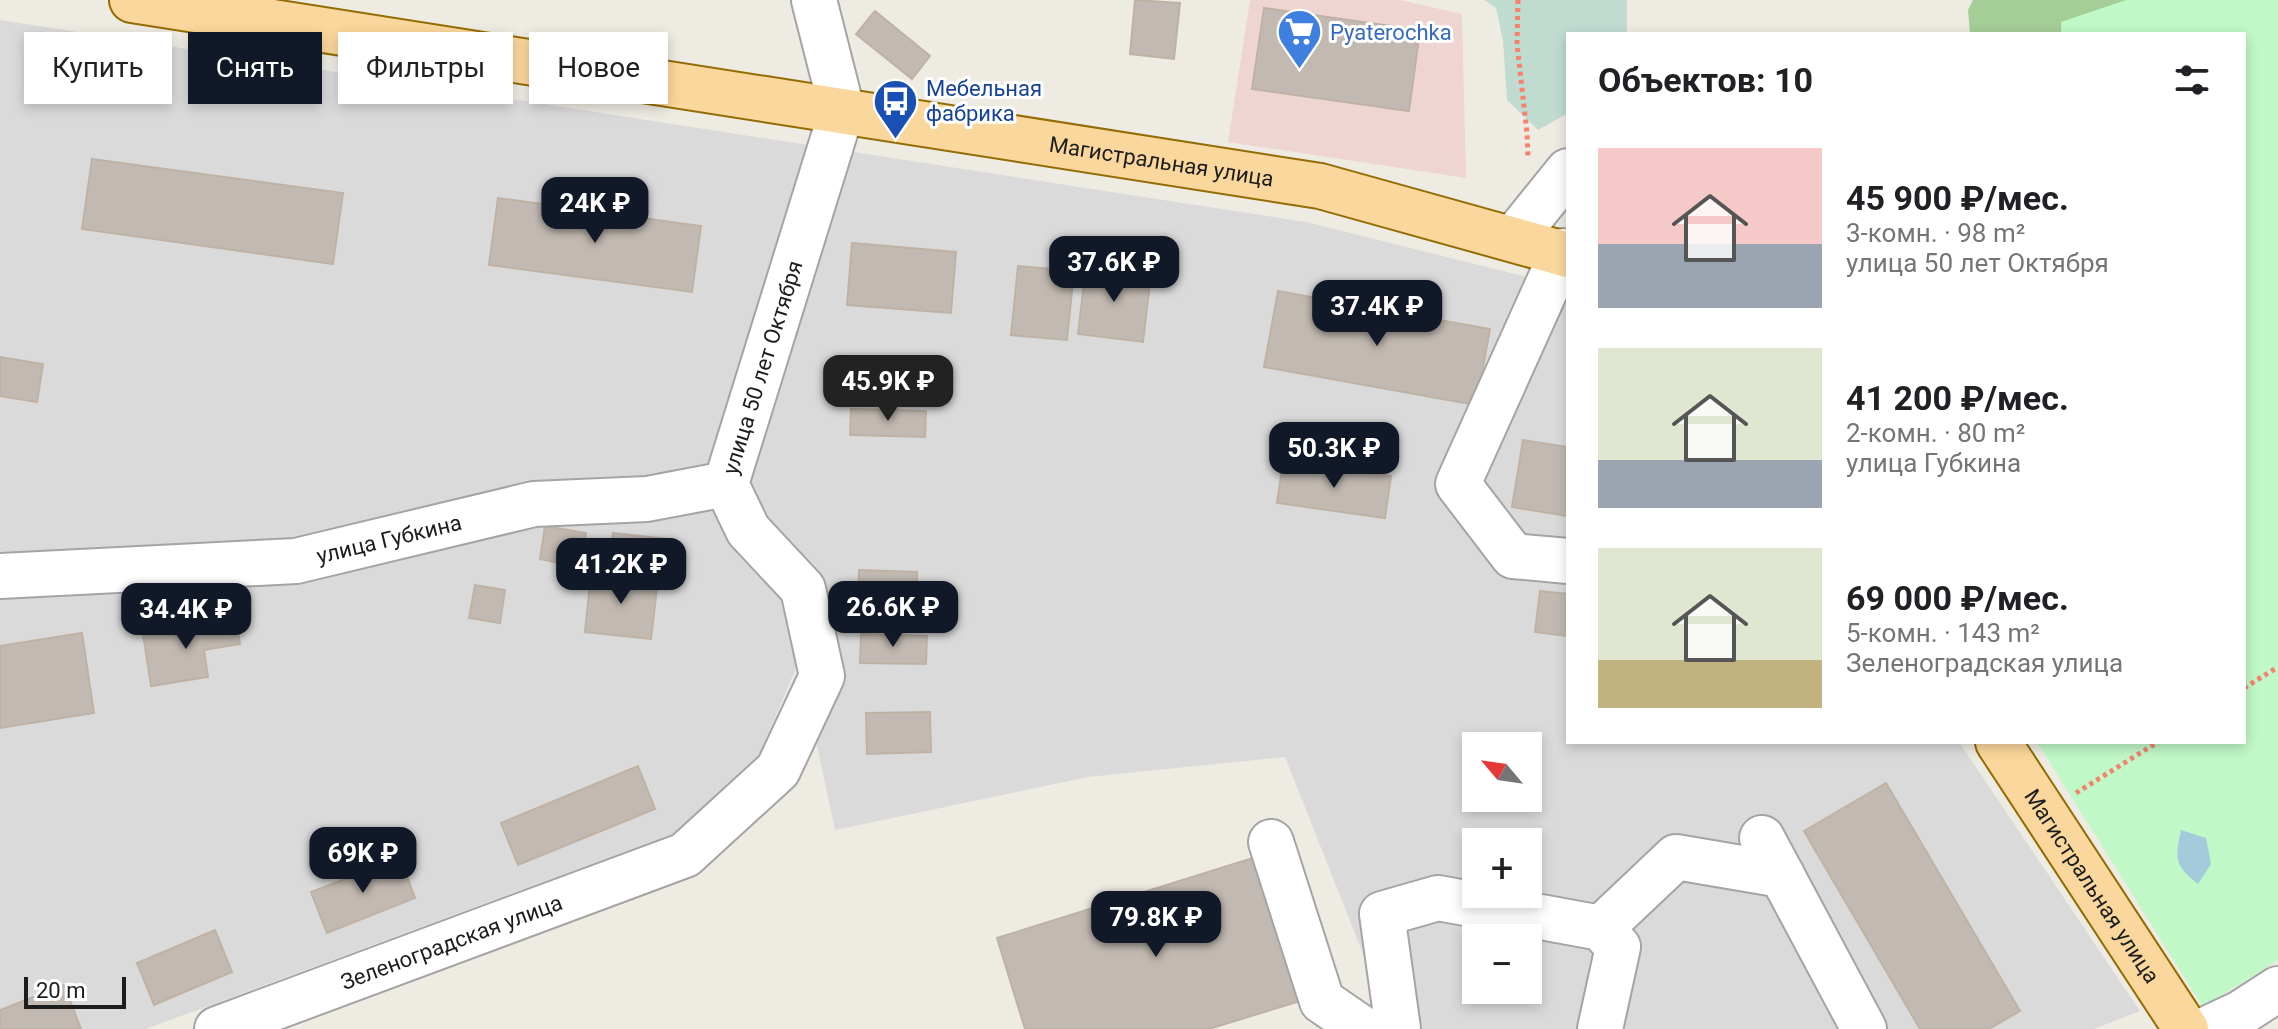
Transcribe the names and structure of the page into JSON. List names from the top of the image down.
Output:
{
  "streets": {
    "main road": ["Магистральная улица"],
    "street": ["улица 50 лет Октября", "улица Губкина", "Зеленоградская улица"]
  },
  "crossings": [
    ["Магистральная улица", "улица 50 лет Октября"],
    ["улица 50 лет Октября", "улица Губкина"],
    ["улица 50 лет Октября", "Зеленоградская улица"]
  ],
  "places": {
    "supermarket": ["Pyaterochka"],
    "bus stop": ["Мебельная фабрика"]
  },
  "scale_bar": "20 m",
  "north": "top left",
  "page": {
    "chip": [
      "Купить",
      "Снять",
      "Фильтры",
      "Новое"
    ],
    "heading": "Объектов: 10",
    "list": [
      {
        "name": "45 900 ₽/мес.",
        "note": "3-комн. · 98 m² · улица 50 лет Октября"
      },
      {
        "name": "41 200 ₽/мес.",
        "note": "2-комн. · 80 m² · улица Губкина"
      },
      {
        "name": "69 000 ₽/мес.",
        "note": "5-комн. · 143 m² · Зеленоградская улица"
      }
    ],
    "price": [
      "24K ₽",
      "37.6K ₽",
      "37.4K ₽",
      "45.9K ₽",
      "50.3K ₽",
      "41.2K ₽",
      "26.6K ₽",
      "34.4K ₽",
      "69K ₽",
      "79.8K ₽"
    ],
    "map_buttons": ["+", "−"],
    "scale": "20 m"
  }
}
